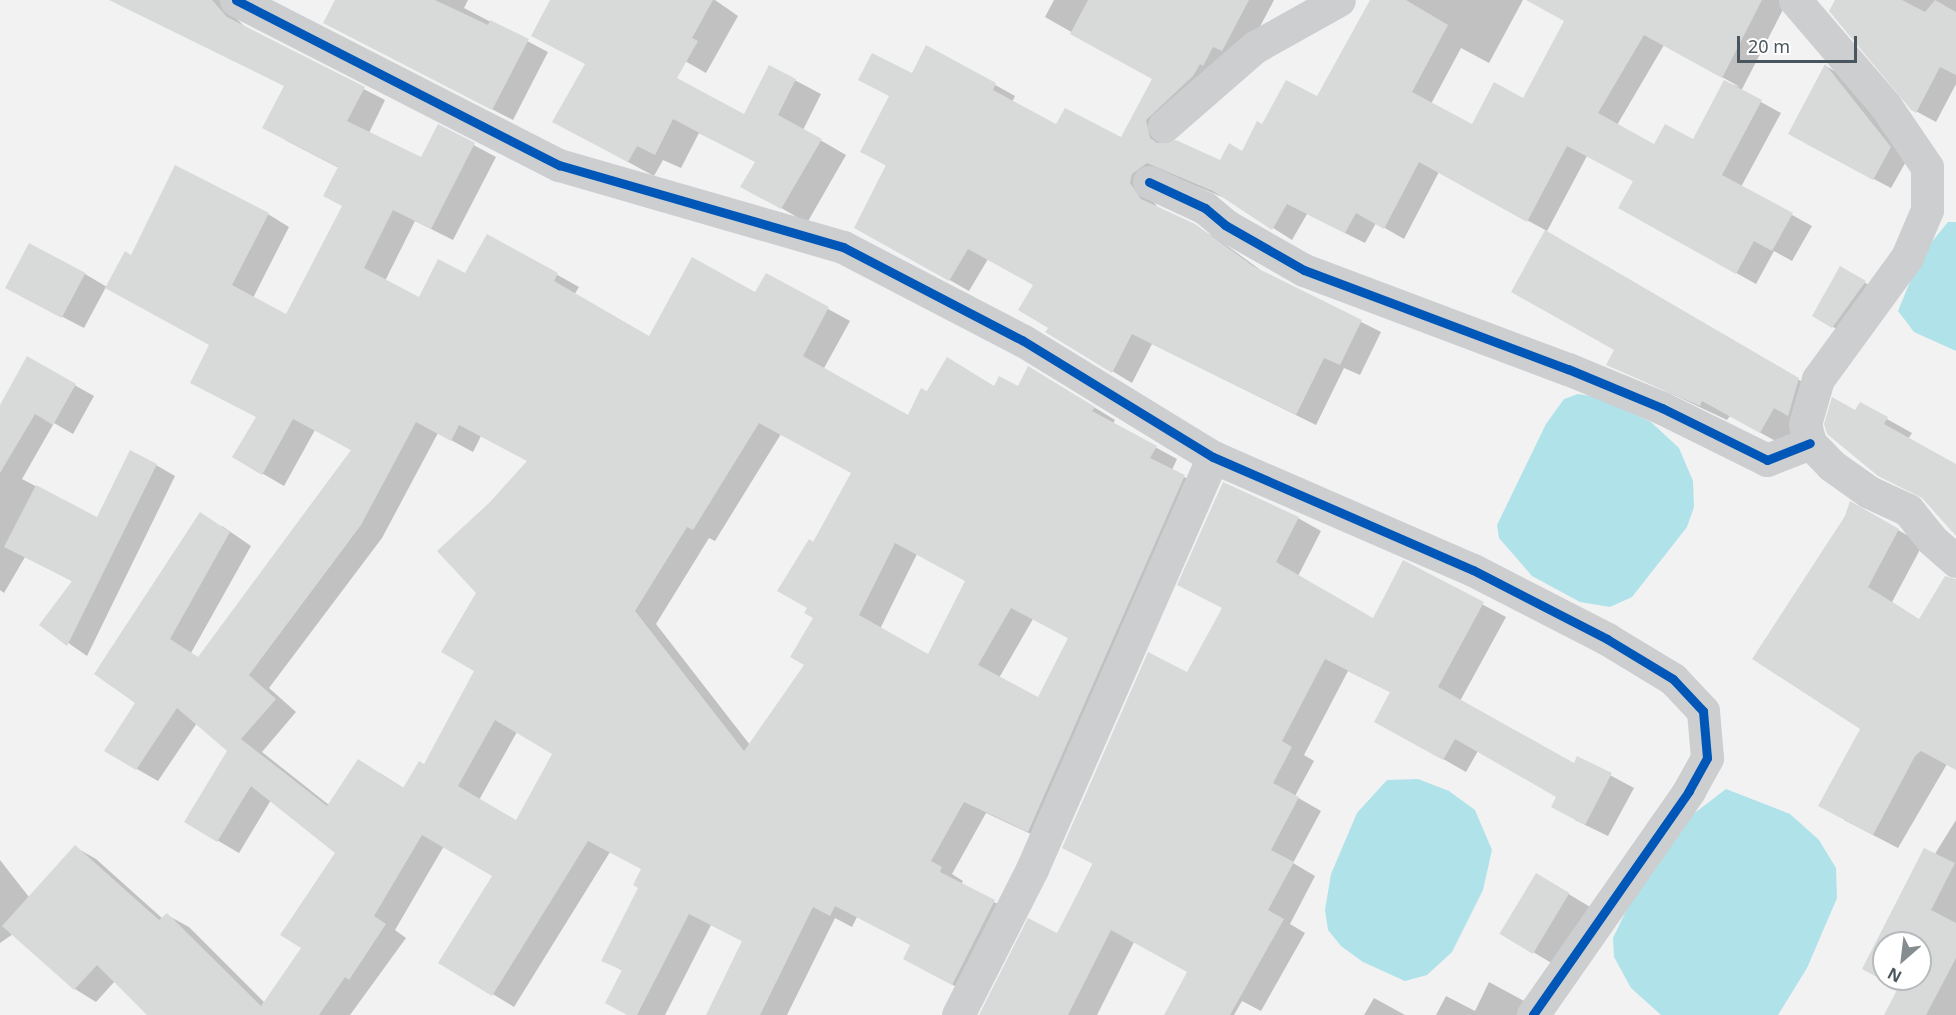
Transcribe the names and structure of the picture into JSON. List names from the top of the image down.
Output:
{
  "scale_bar": "20 m",
  "north": "bottom left"
}
